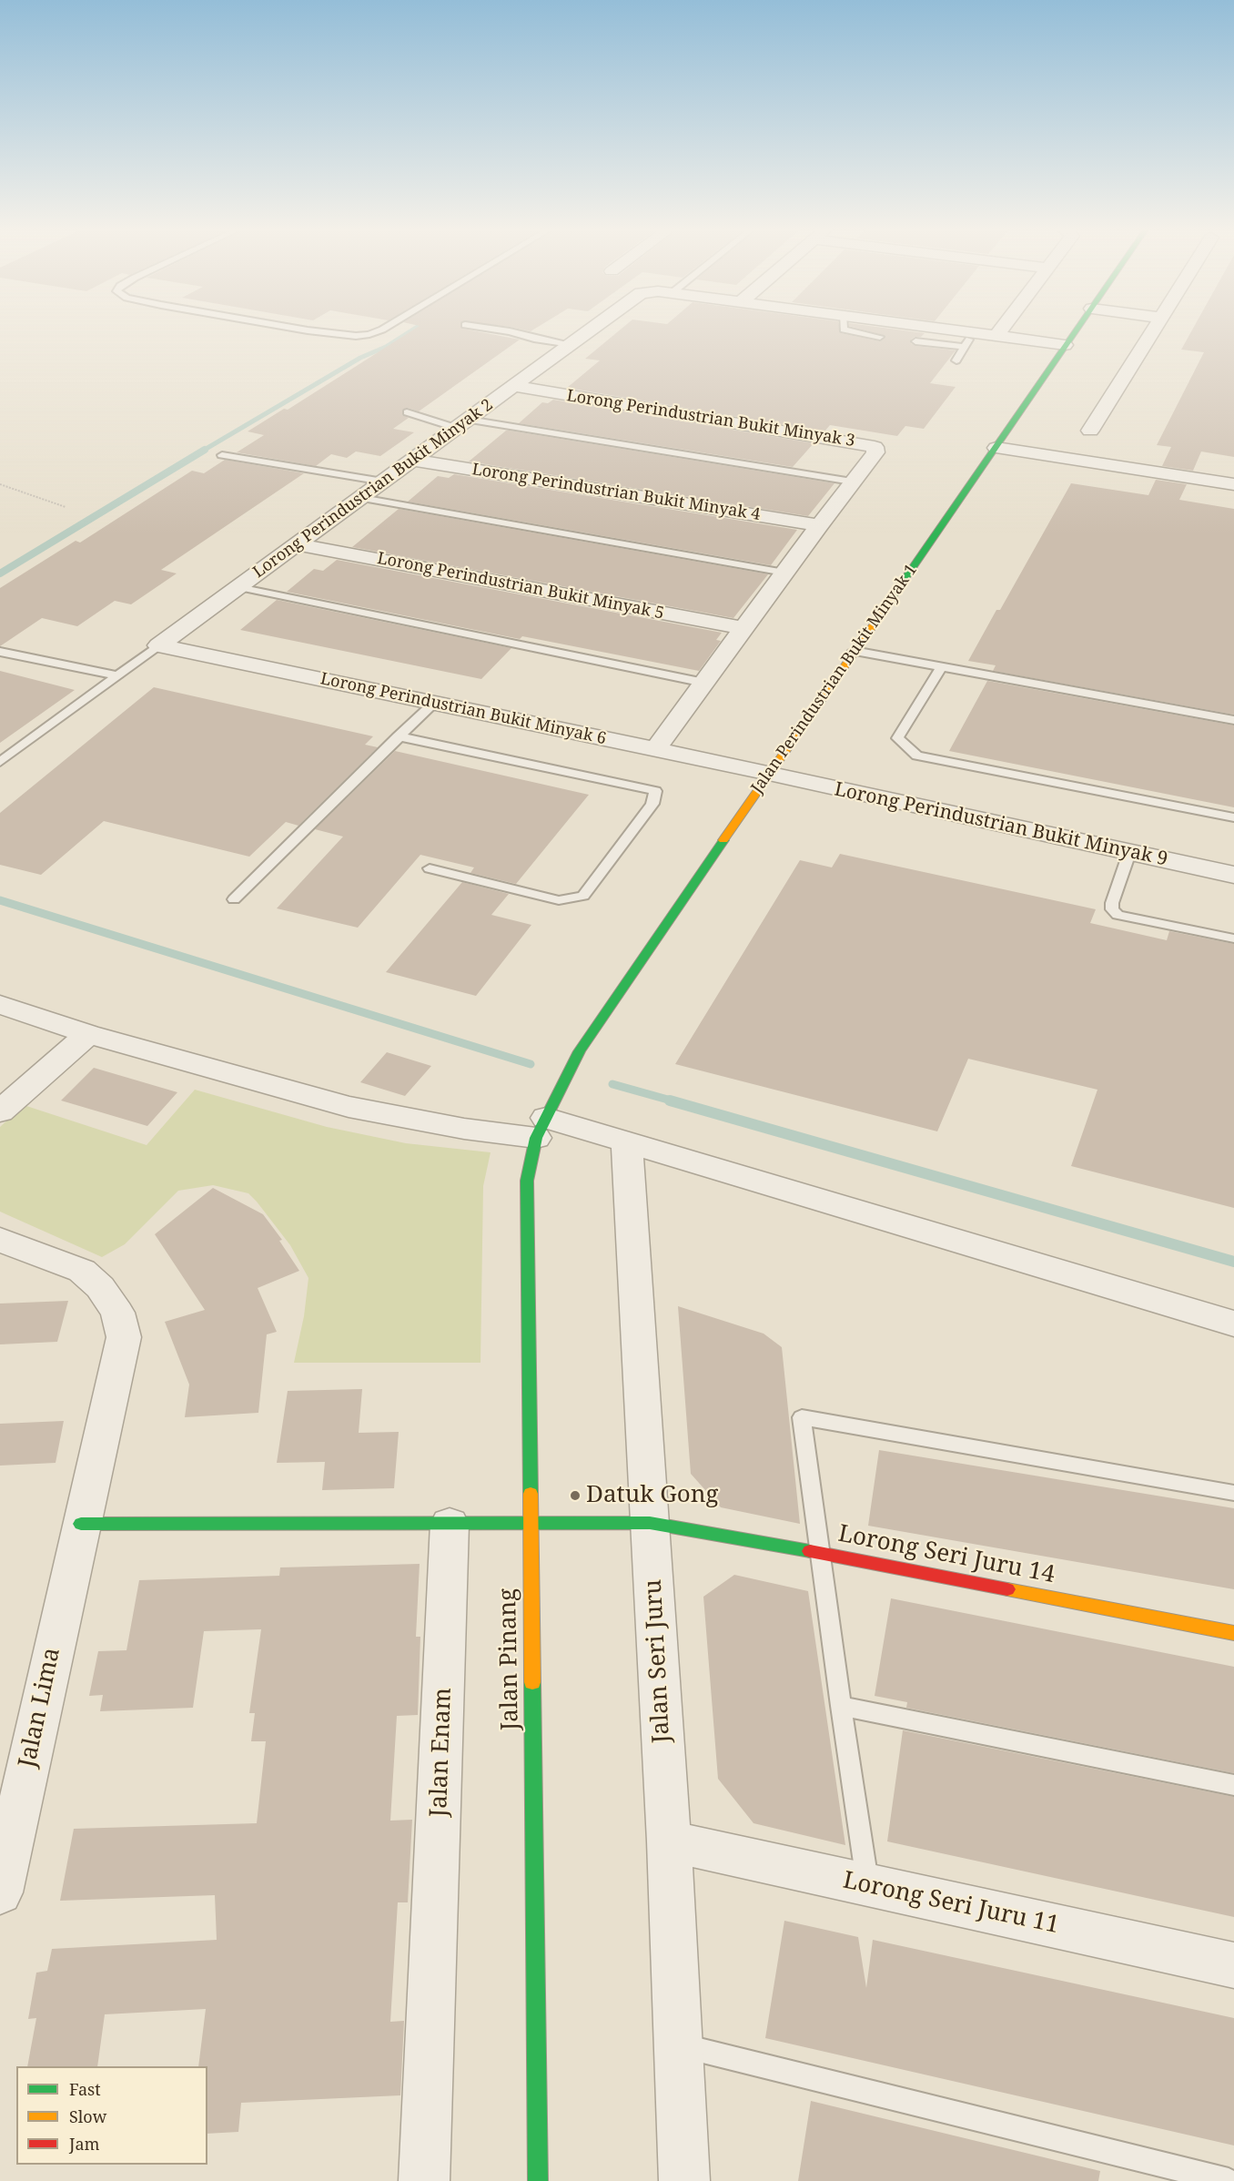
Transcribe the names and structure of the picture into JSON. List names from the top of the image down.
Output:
{
  "streets": {
    "street": [
      "Lorong Perindustrian Bukit Minyak 3",
      "Lorong Perindustrian Bukit Minyak 2",
      "Lorong Perindustrian Bukit Minyak 4",
      "Lorong Perindustrian Bukit Minyak 5",
      "Jalan Perindustrian Bukit Minyak 1",
      "Lorong Perindustrian Bukit Minyak 6",
      "Lorong Perindustrian Bukit Minyak 9",
      "Lorong Seri Juru 14",
      "Jalan Pinang",
      "Jalan Seri Juru",
      "Jalan Lima",
      "Jalan Enam",
      "Lorong Seri Juru 11"
    ]
  },
  "crossings": [
    ["Lorong Perindustrian Bukit Minyak 3", "Lorong Perindustrian Bukit Minyak 2"],
    ["Lorong Perindustrian Bukit Minyak 2", "Lorong Perindustrian Bukit Minyak 4"],
    ["Lorong Perindustrian Bukit Minyak 2", "Lorong Perindustrian Bukit Minyak 5"],
    ["Lorong Perindustrian Bukit Minyak 2", "Lorong Perindustrian Bukit Minyak 6"],
    ["Jalan Perindustrian Bukit Minyak 1", "Lorong Perindustrian Bukit Minyak 6"],
    ["Jalan Perindustrian Bukit Minyak 1", "Lorong Perindustrian Bukit Minyak 9"],
    ["Jalan Perindustrian Bukit Minyak 1", "Jalan Pinang"],
    ["Lorong Perindustrian Bukit Minyak 6", "Lorong Perindustrian Bukit Minyak 9"],
    ["Lorong Seri Juru 14", "Jalan Seri Juru"],
    ["Jalan Seri Juru", "Lorong Seri Juru 11"]
  ],
  "places": ["Datuk Gong"],
  "legend": ["Fast", "Slow", "Jam"]
}
